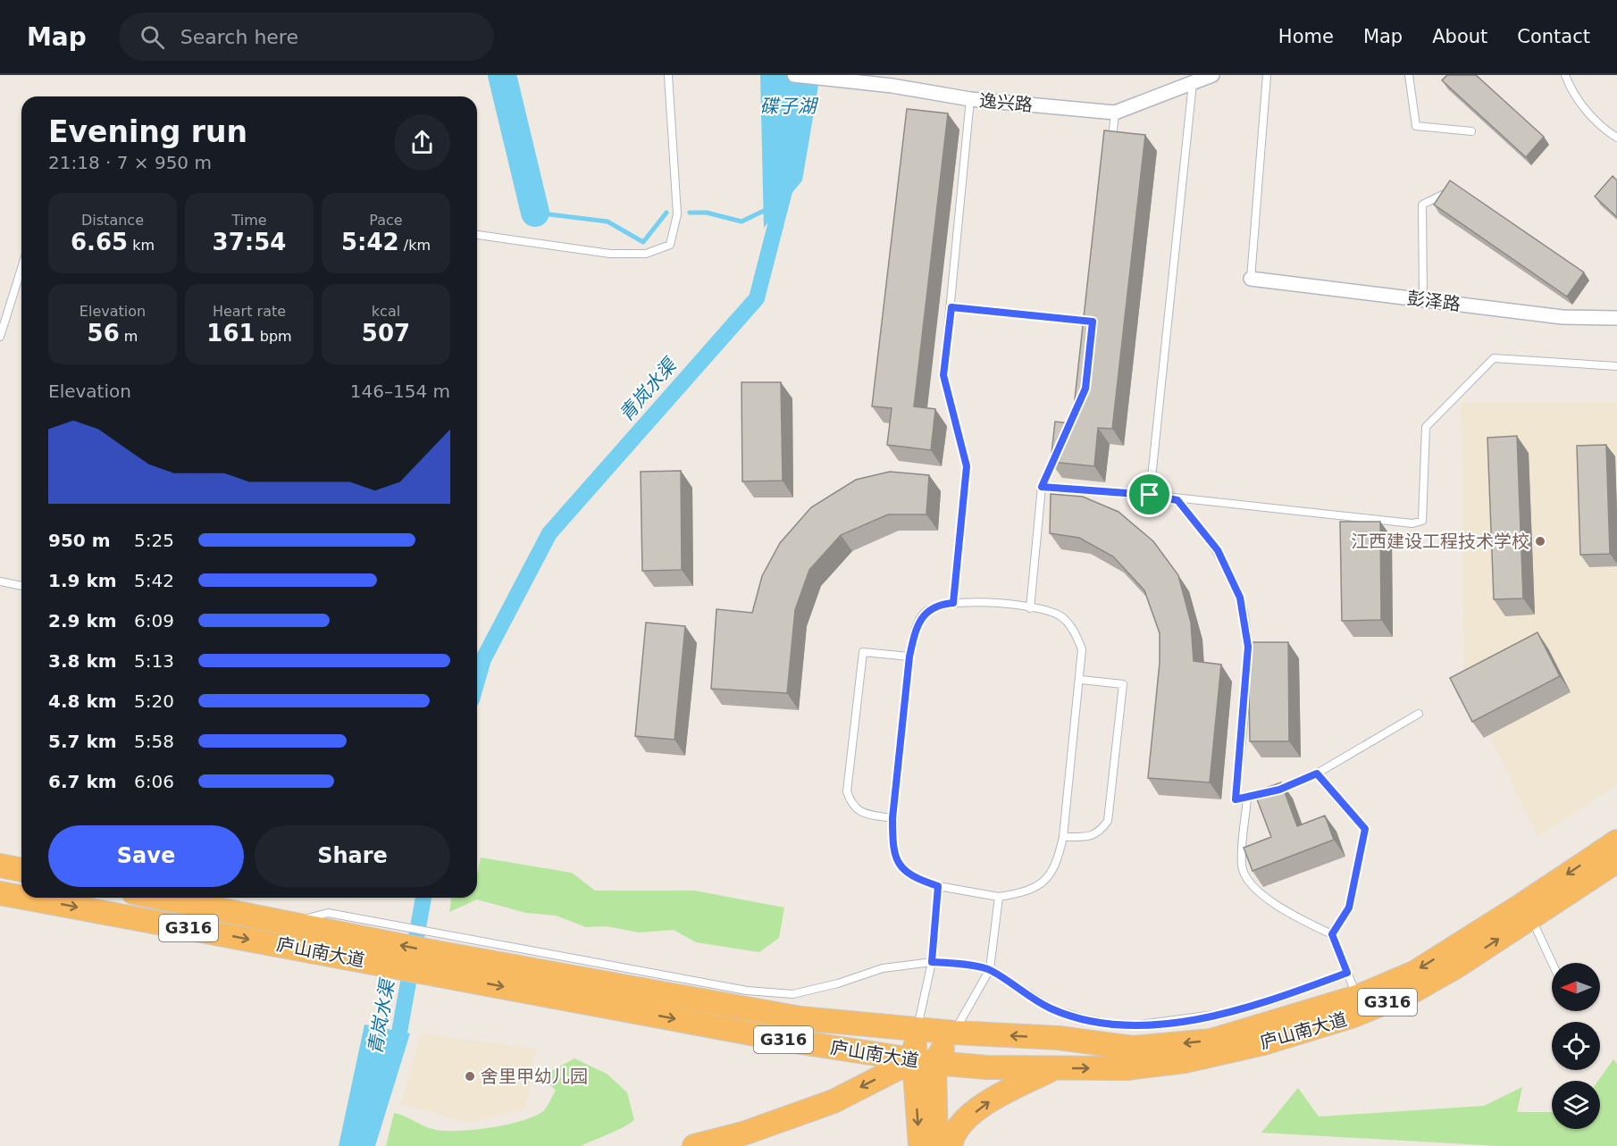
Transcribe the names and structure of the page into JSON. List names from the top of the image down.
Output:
{
  "streets": {
    "highway": ["G316", "庐山南大道"],
    "street": ["逸兴路", "彭泽路"]
  },
  "water": ["碟子湖", "青岚水渠"],
  "places": ["江西建设工程技术学校", "舍里甲幼儿园"],
  "north": "left",
  "page": {
    "header": "Map",
    "search": "Search here",
    "nav": [
      "Home",
      "Map",
      "About",
      "Contact"
    ],
    "heading": ["Evening run", "21:18 · 7 × 950 m"],
    "stats": [
      ["Distance", "6.65 km"],
      ["Time", "37:54"],
      ["Pace", "5:42 /km"],
      ["Elevation", "56 m"],
      ["Heart rate", "161 bpm"],
      ["kcal", "507"]
    ],
    "chart": ["Elevation", "146–154 m"],
    "list": [
      {
        "name": "950 m",
        "note": "5:25"
      },
      {
        "name": "1.9 km",
        "note": "5:42"
      },
      {
        "name": "2.9 km",
        "note": "6:09"
      },
      {
        "name": "3.8 km",
        "note": "5:13"
      },
      {
        "name": "4.8 km",
        "note": "5:20"
      },
      {
        "name": "5.7 km",
        "note": "5:58"
      },
      {
        "name": "6.7 km",
        "note": "6:06"
      }
    ],
    "buttons": ["Save", "Share"]
  }
}
